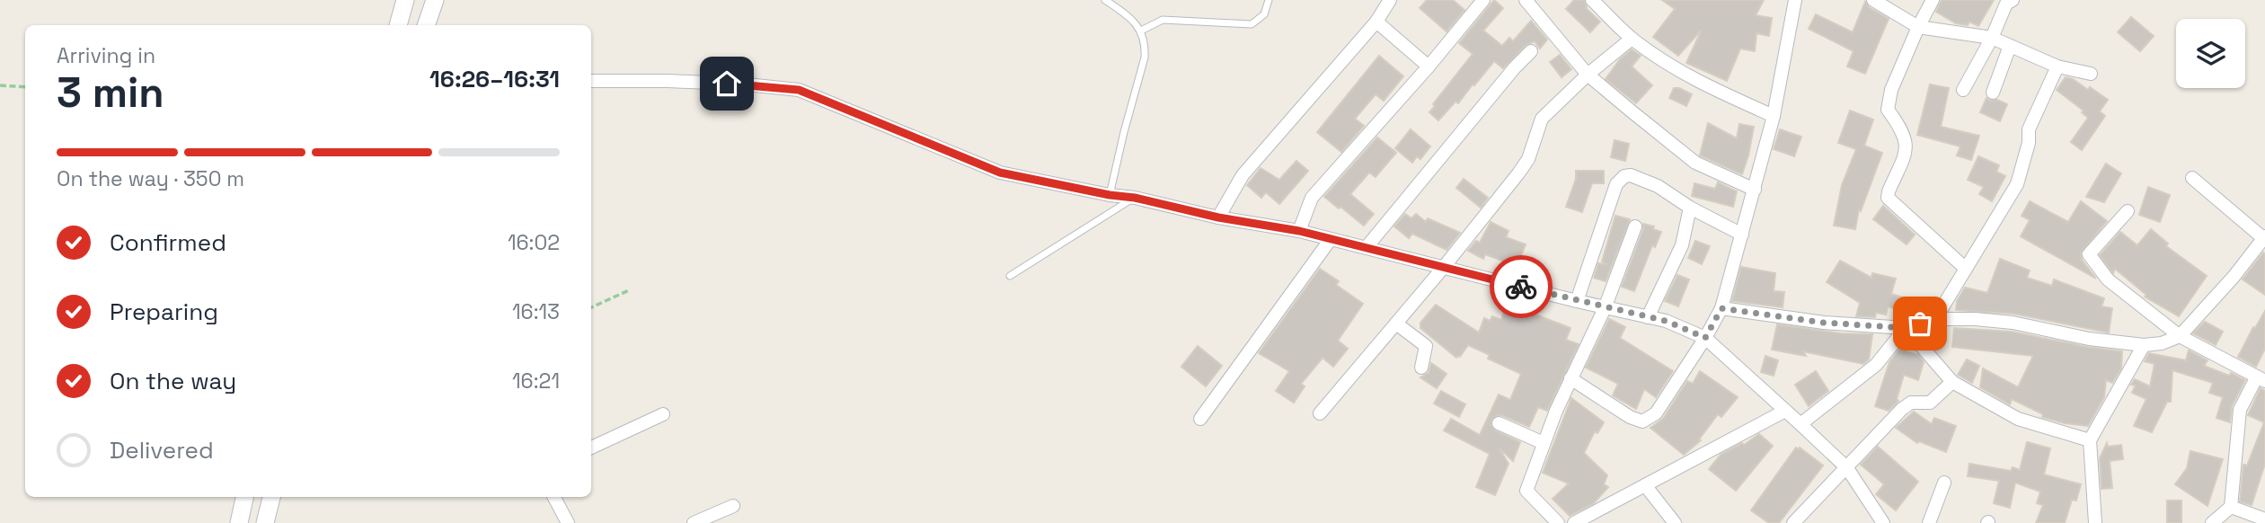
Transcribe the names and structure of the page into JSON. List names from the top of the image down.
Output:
{
  "page": {
    "heading": ["3 min", "Arriving in", "16:26–16:31"],
    "bar": "On the way · 350 m",
    "list": [
      ["Confirmed", "16:02"],
      ["Preparing", "16:13"],
      ["On the way", "16:21"],
      "Delivered"
    ]
  }
}
